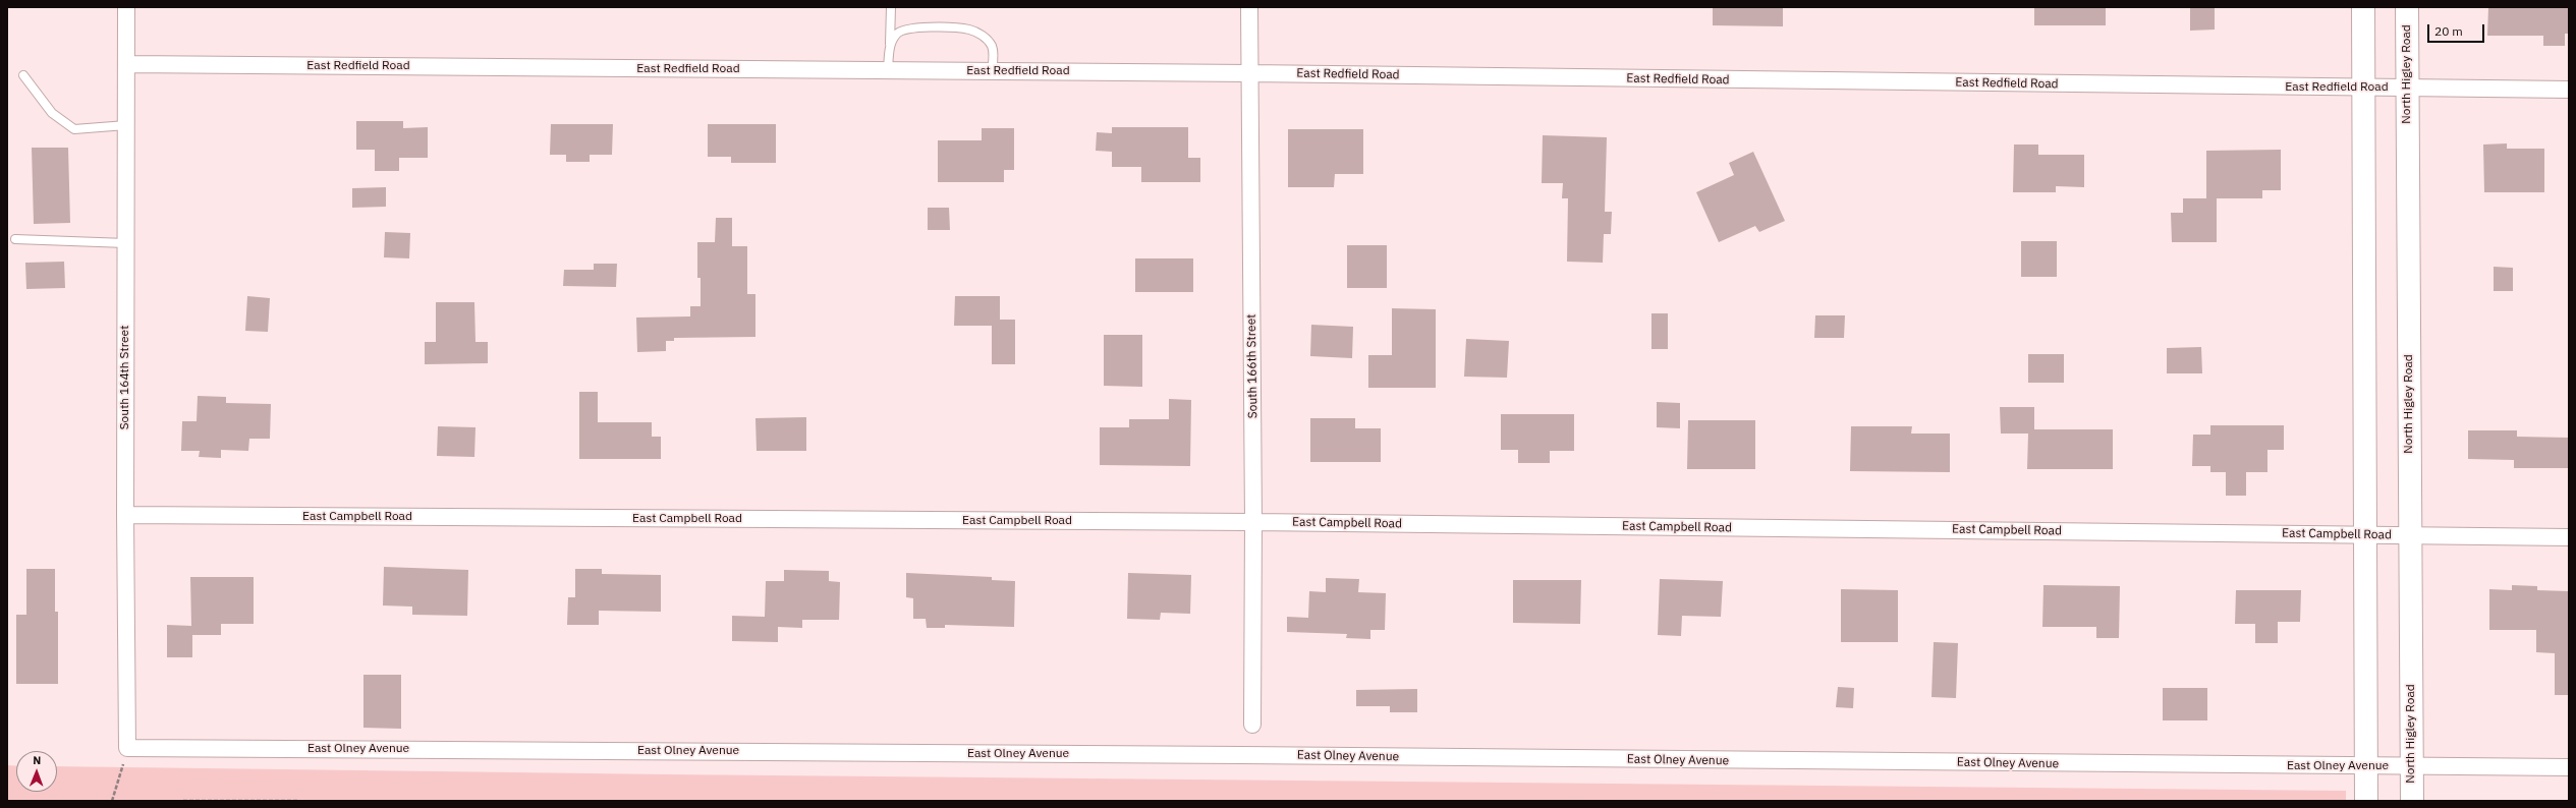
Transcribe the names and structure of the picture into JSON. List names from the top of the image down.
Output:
{
  "streets": {
    "main road": ["North Higley Road"],
    "street": [
      "East Redfield Road",
      "South 166th Street",
      "South 164th Street",
      "East Campbell Road",
      "East Olney Avenue"
    ]
  },
  "crossings": [
    ["East Redfield Road", "North Higley Road"],
    ["East Redfield Road", "South 166th Street"],
    ["East Redfield Road", "South 164th Street"],
    ["North Higley Road", "East Campbell Road"],
    ["North Higley Road", "East Olney Avenue"],
    ["South 166th Street", "East Campbell Road"],
    ["South 164th Street", "East Campbell Road"],
    ["South 164th Street", "East Olney Avenue"]
  ],
  "scale_bar": "20 m",
  "north": "top"
}
